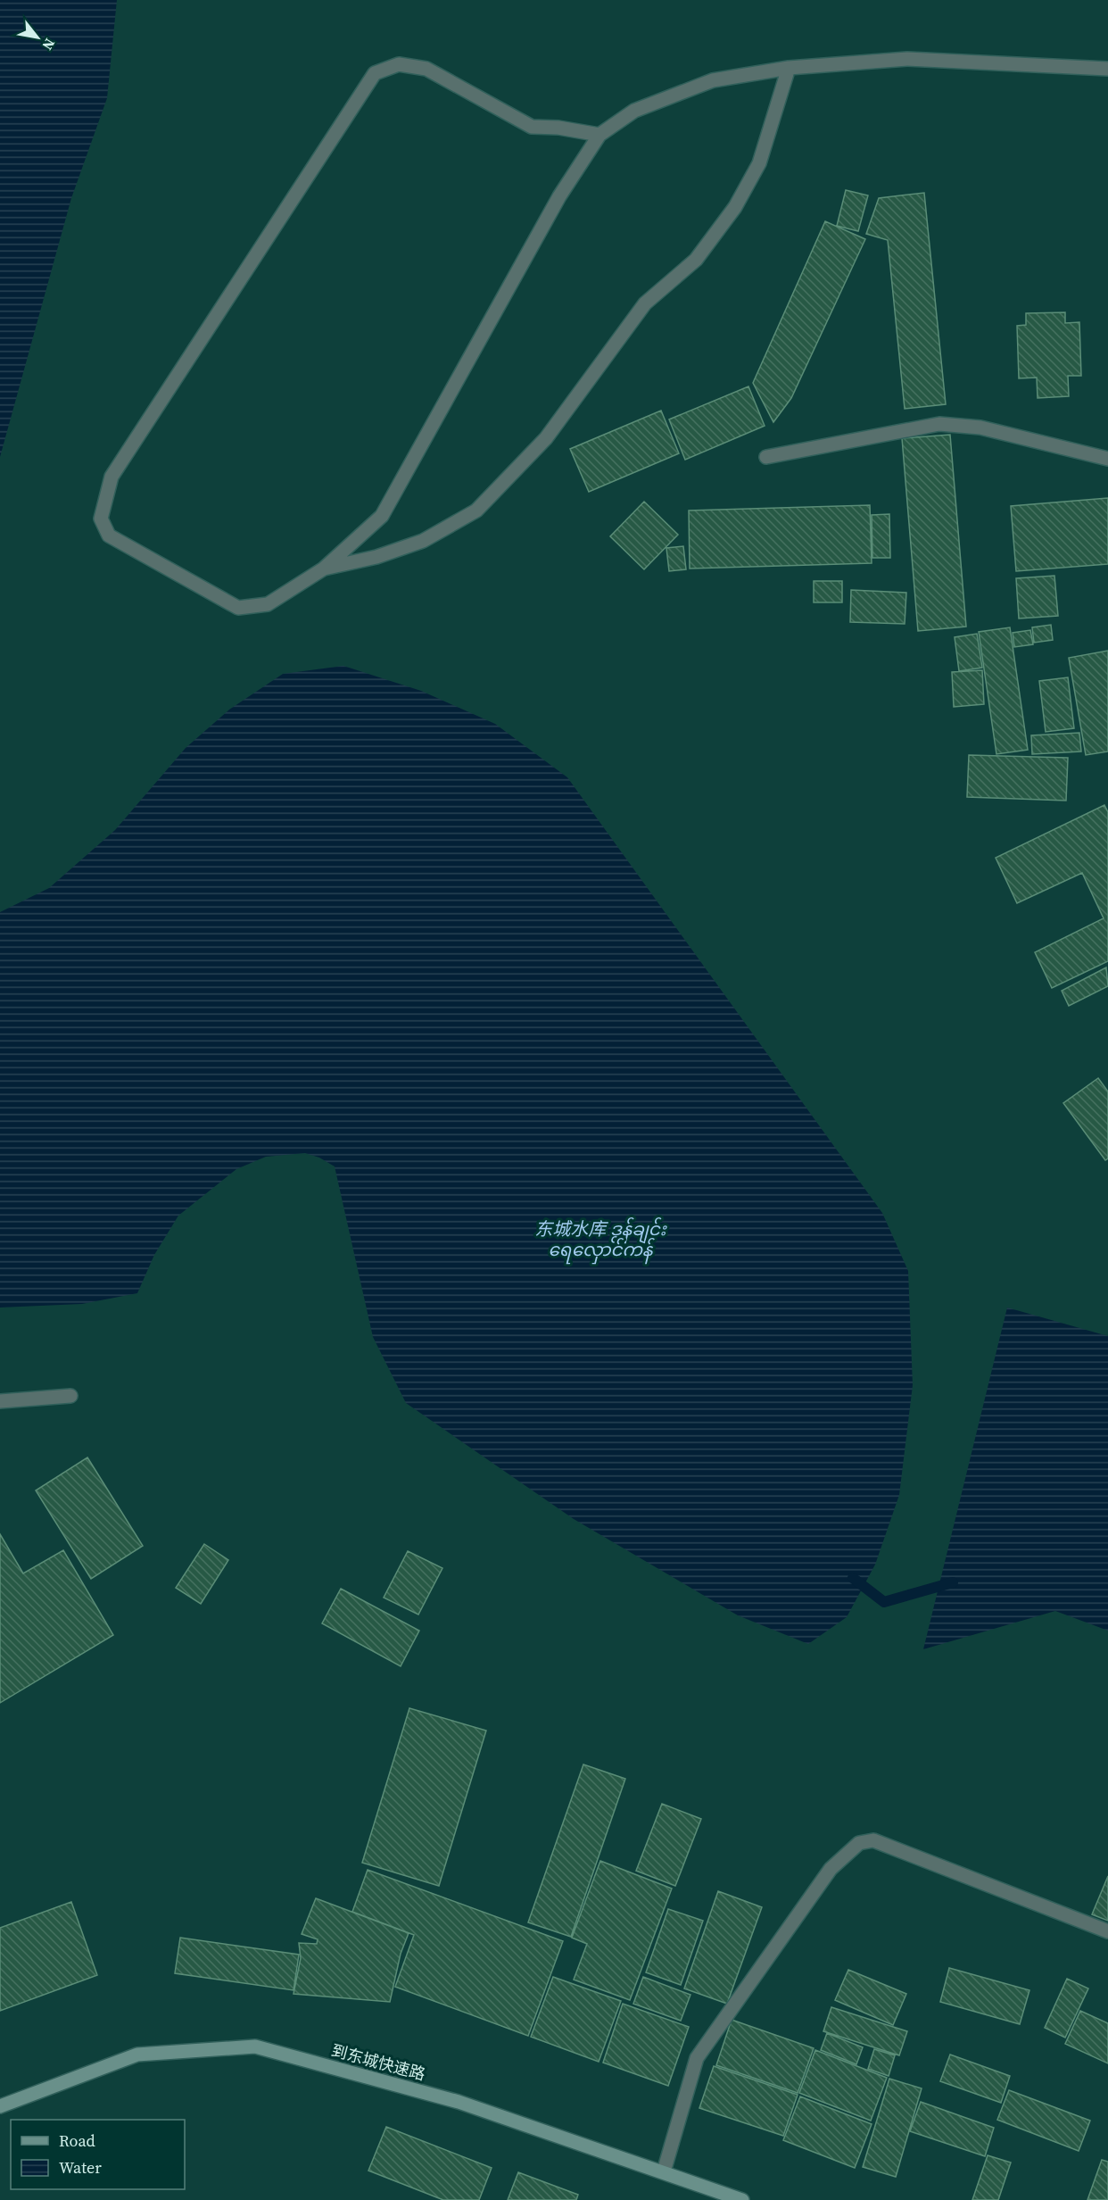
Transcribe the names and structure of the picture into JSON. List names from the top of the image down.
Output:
{
  "streets": {
    "main road": ["到东城快速路"]
  },
  "water": ["东城水库 ဒွန်ချင်း ရေလှောင်ကန်"],
  "legend": ["Road", "Water"],
  "north": "bottom right"
}
